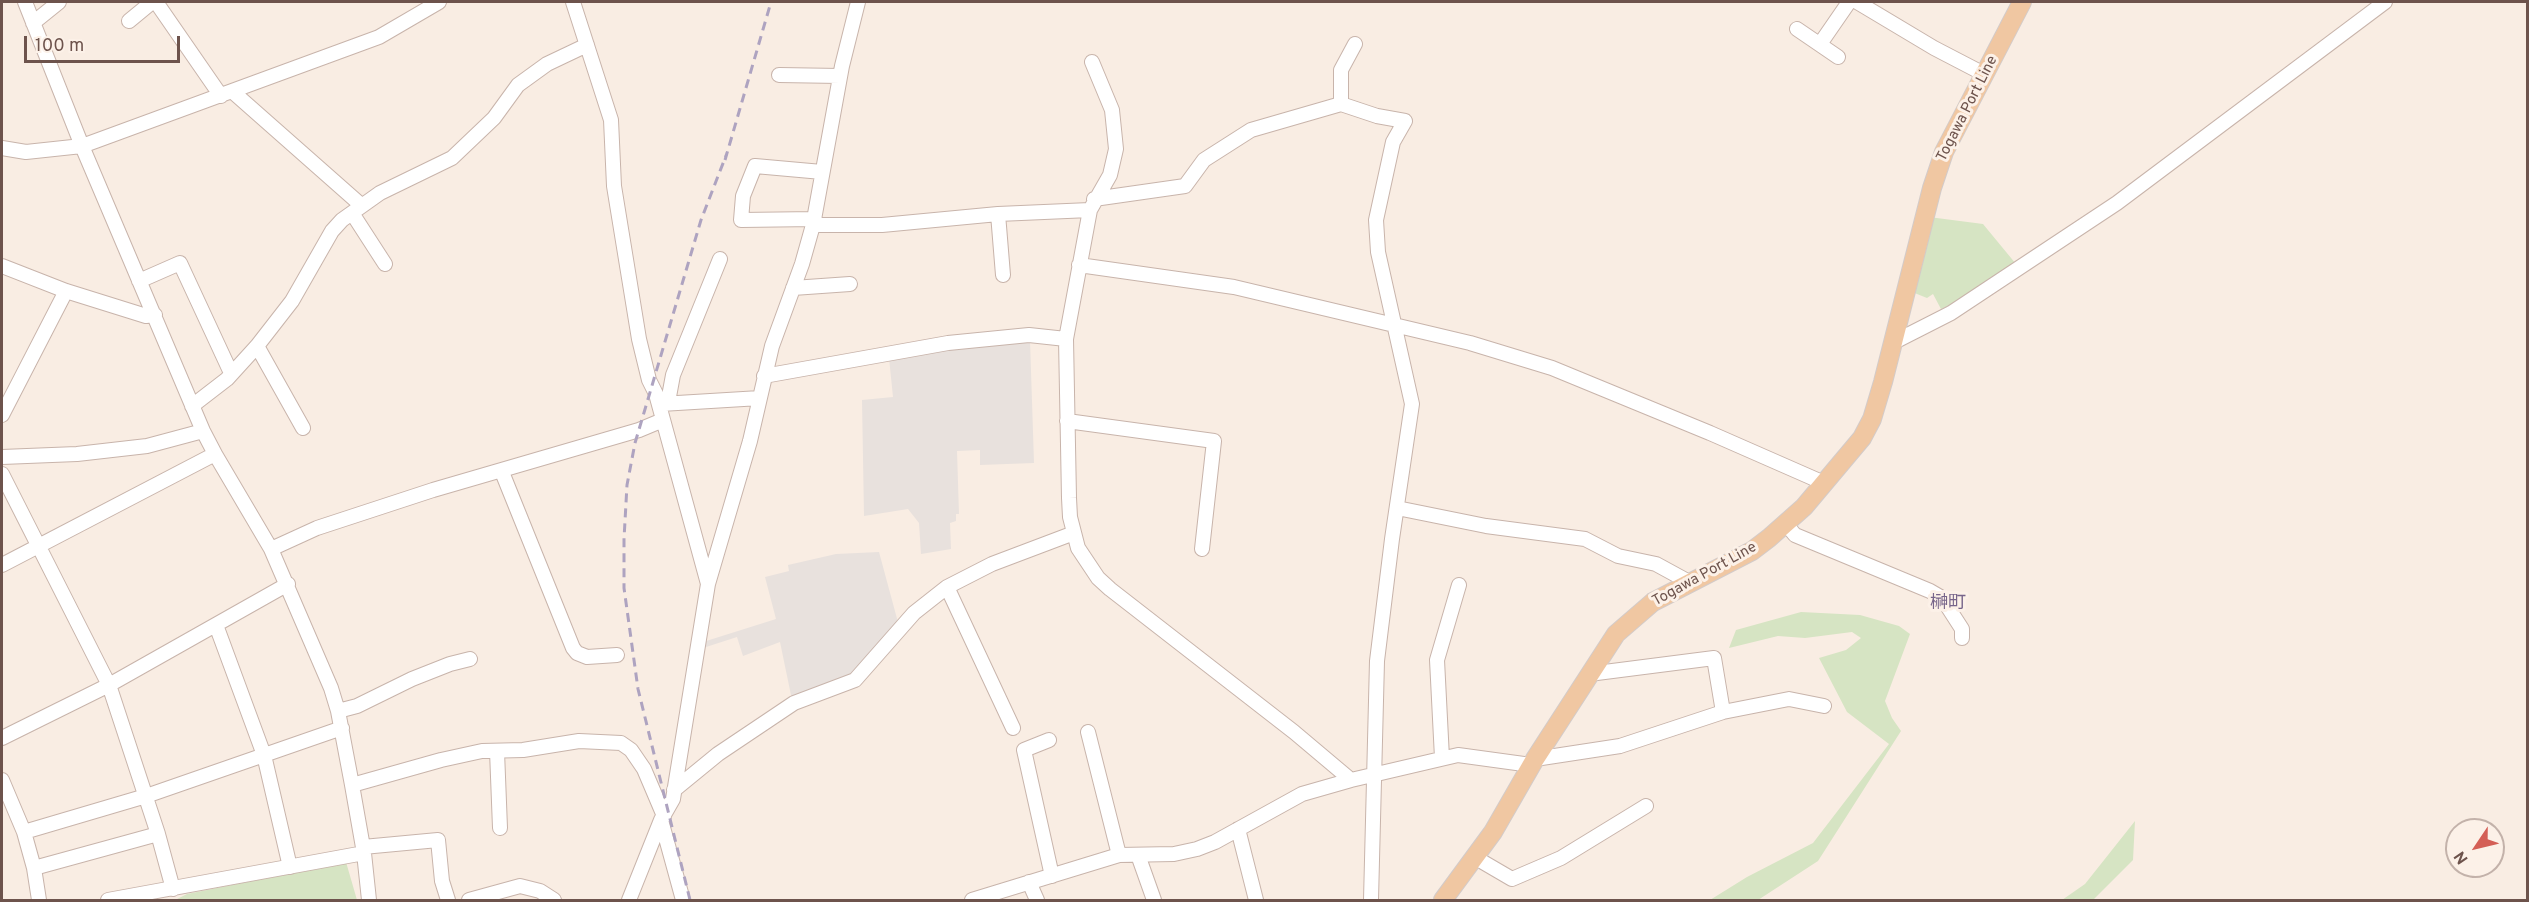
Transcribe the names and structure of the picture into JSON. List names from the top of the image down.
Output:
{
  "streets": {
    "main road": ["Togawa Port Line"]
  },
  "districts": ["榊町"],
  "scale_bar": "100 m",
  "north": "bottom left"
}
